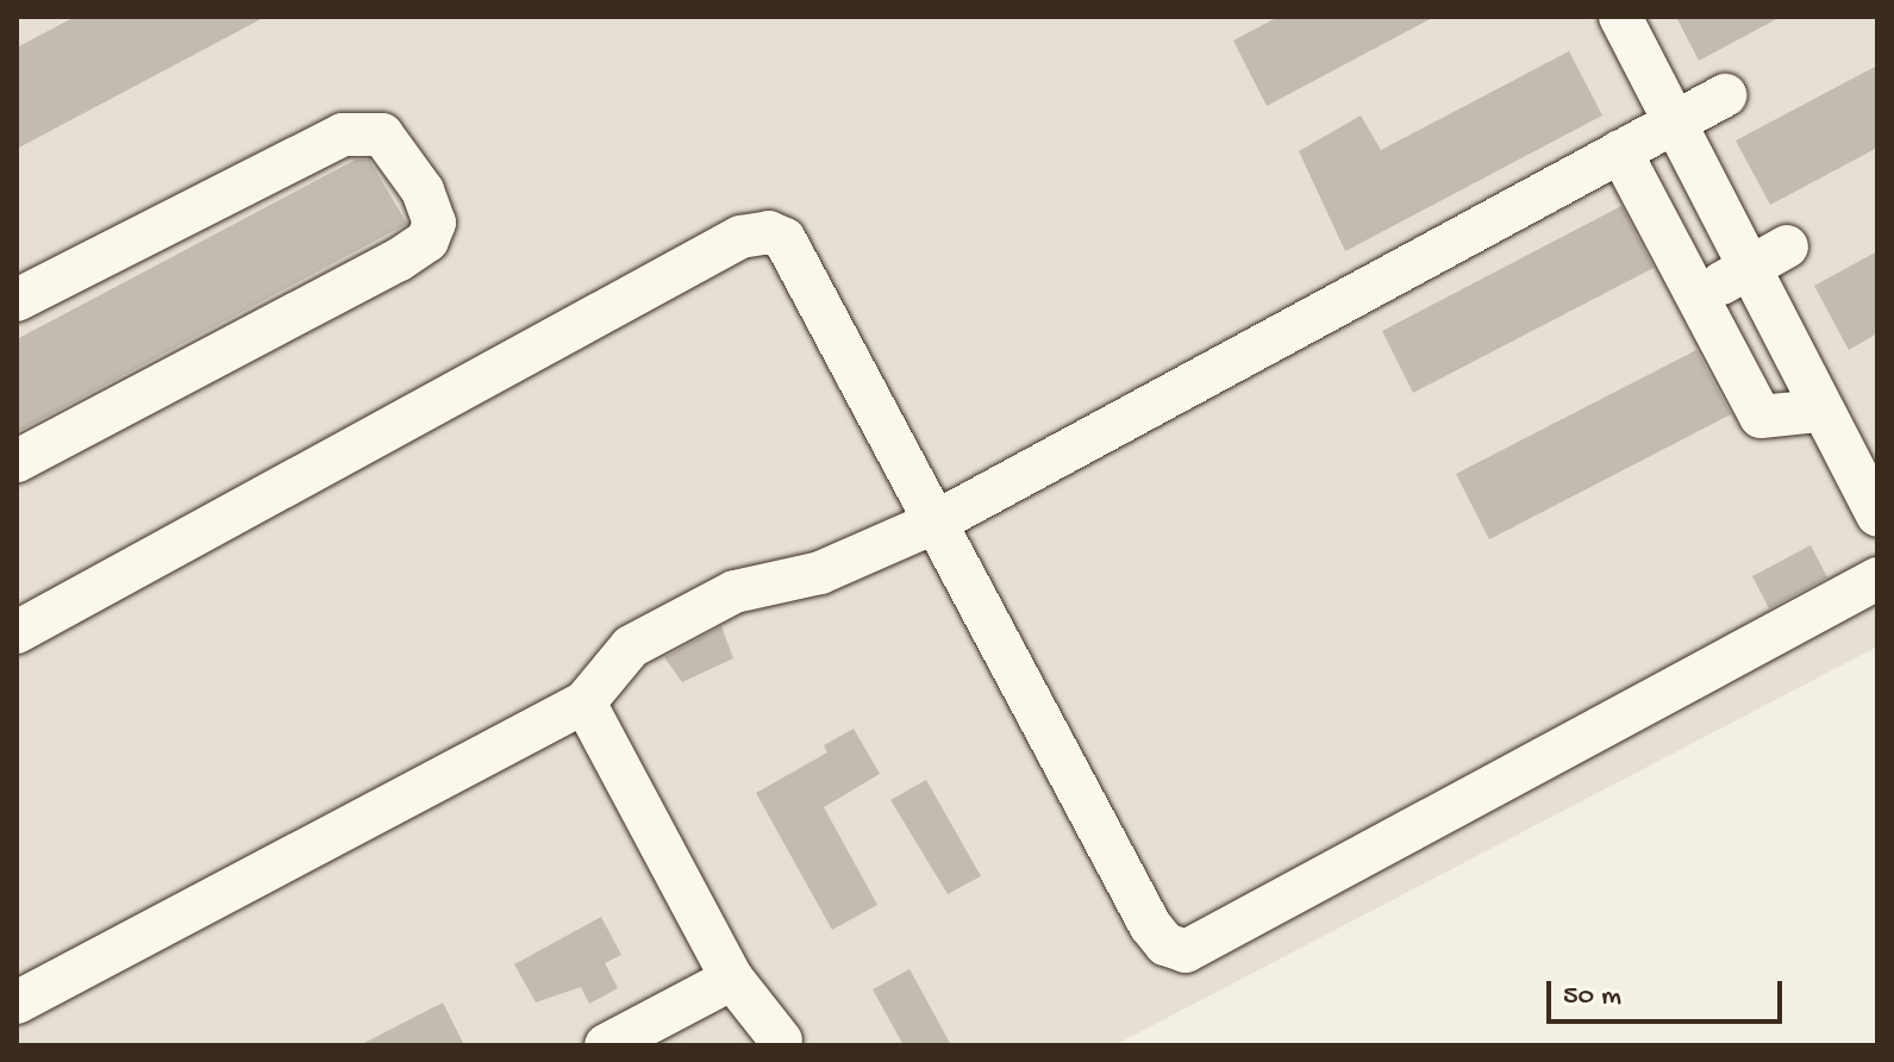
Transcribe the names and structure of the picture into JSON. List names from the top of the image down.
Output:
{
  "scale_bar": "50 m"
}
